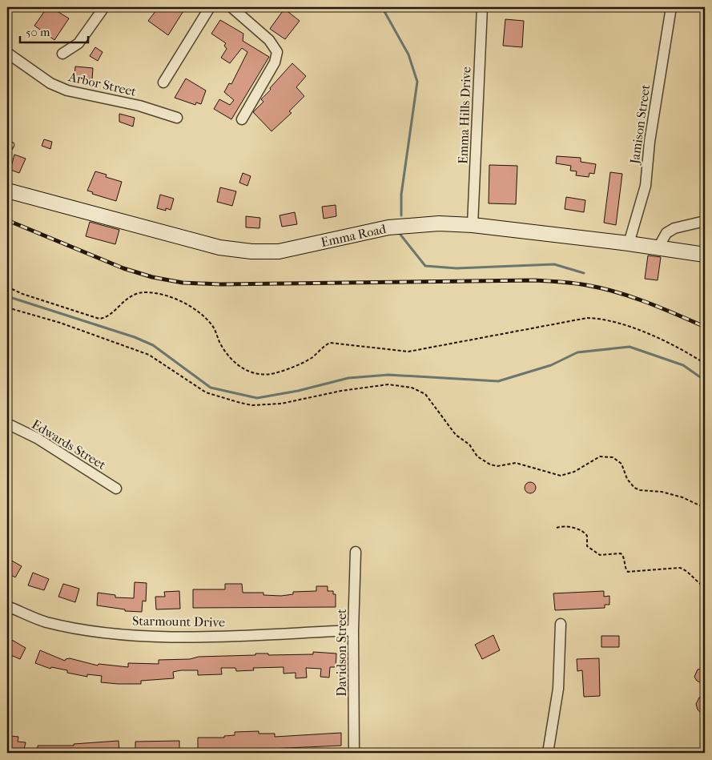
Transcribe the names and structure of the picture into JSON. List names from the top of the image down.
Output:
{
  "streets": {
    "street": [
      "Arbor Street",
      "Emma Hills Drive",
      "Jamison Street",
      "Emma Road",
      "Edwards Street",
      "Starmount Drive",
      "Davidson Street"
    ]
  },
  "crossings": [
    ["Emma Hills Drive", "Emma Road"],
    ["Jamison Street", "Emma Road"],
    ["Starmount Drive", "Davidson Street"]
  ],
  "scale_bar": "50 m"
}
